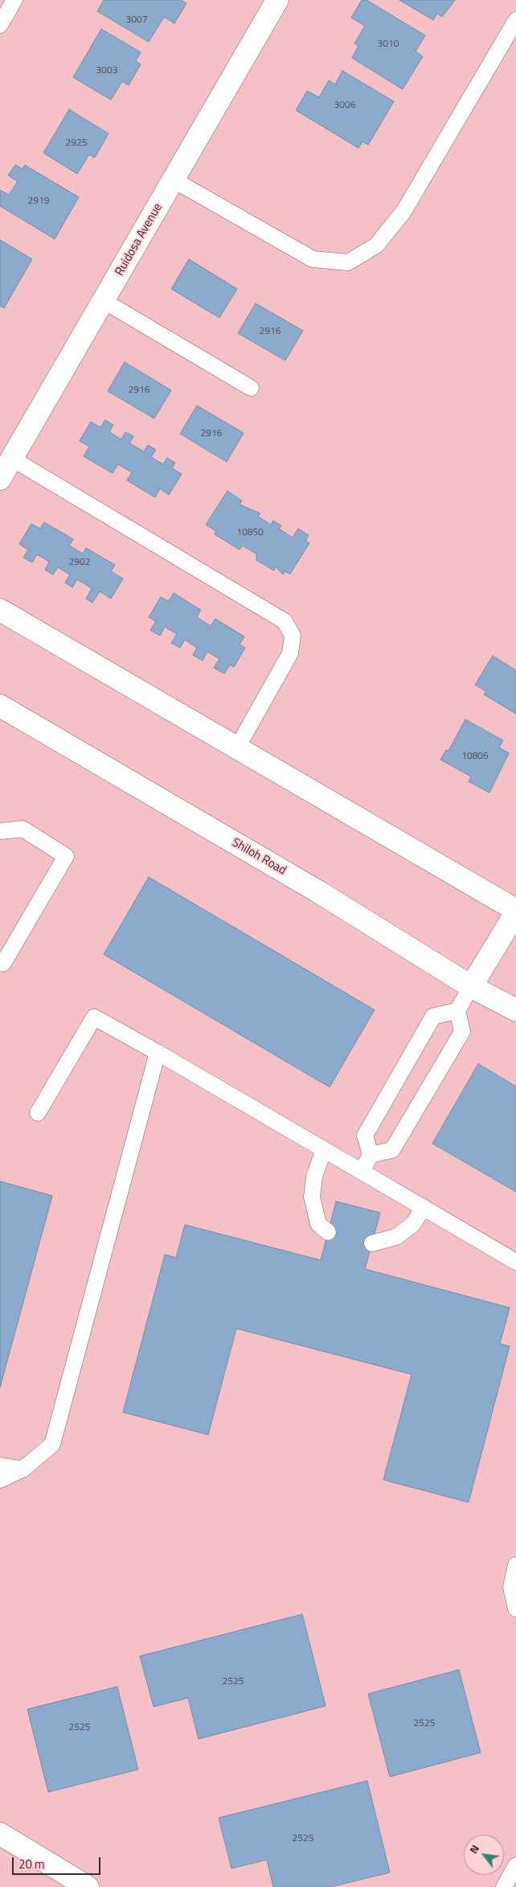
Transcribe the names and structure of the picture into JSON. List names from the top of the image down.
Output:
{
  "streets": {
    "main road": ["Ruidosa Avenue", "Shiloh Road"]
  },
  "house_numbers": [
    "3007",
    "3010",
    "3003",
    "3006",
    "2925",
    "2919",
    "2916",
    "2916",
    "2916",
    "10850",
    "2902",
    "10806",
    "2525",
    "2525",
    "2525",
    "2525"
  ],
  "scale_bar": "20 m",
  "north": "top left"
}
